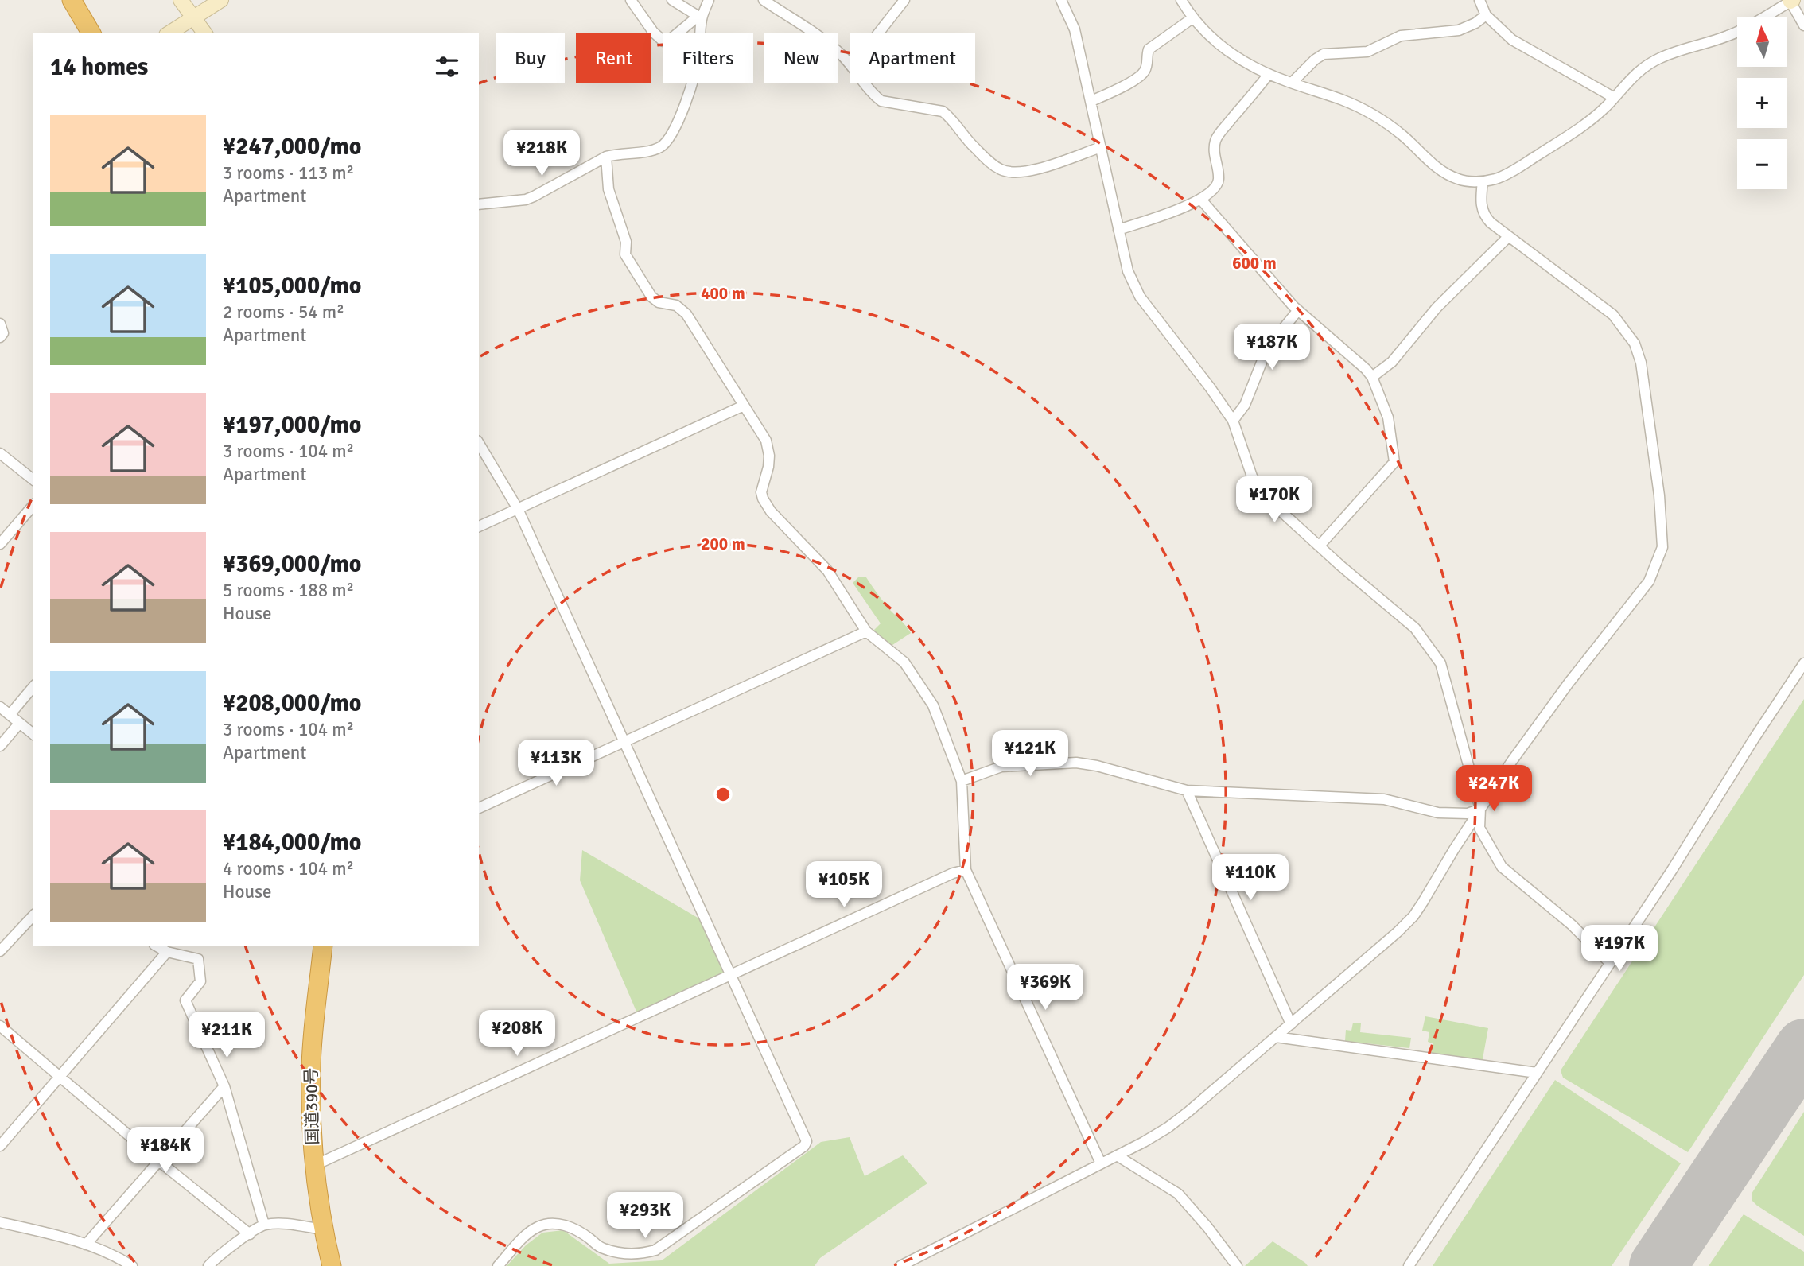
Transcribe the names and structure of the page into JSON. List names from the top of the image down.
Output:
{
  "streets": {
    "highway": ["国道390号"]
  },
  "north": "top",
  "page": {
    "map_buttons": ["+", "−"],
    "chip": [
      "Buy",
      "Rent",
      "Filters",
      "New",
      "Apartment"
    ],
    "heading": "14 homes",
    "list": [
      {
        "name": "¥247,000/mo",
        "note": "3 rooms · 113 m² · Apartment"
      },
      {
        "name": "¥105,000/mo",
        "note": "2 rooms · 54 m² · Apartment"
      },
      {
        "name": "¥197,000/mo",
        "note": "3 rooms · 104 m² · Apartment"
      },
      {
        "name": "¥369,000/mo",
        "note": "5 rooms · 188 m² · House"
      },
      {
        "name": "¥208,000/mo",
        "note": "3 rooms · 104 m² · Apartment"
      },
      {
        "name": "¥184,000/mo",
        "note": "4 rooms · 104 m² · House"
      }
    ],
    "price": [
      "¥218K",
      "¥187K",
      "¥170K",
      "¥121K",
      "¥113K",
      "¥247K",
      "¥110K",
      "¥105K",
      "¥197K",
      "¥369K",
      "¥208K",
      "¥211K",
      "¥184K",
      "¥293K"
    ]
  },
  "rings": ["600 m", "400 m", "200 m"]
}
